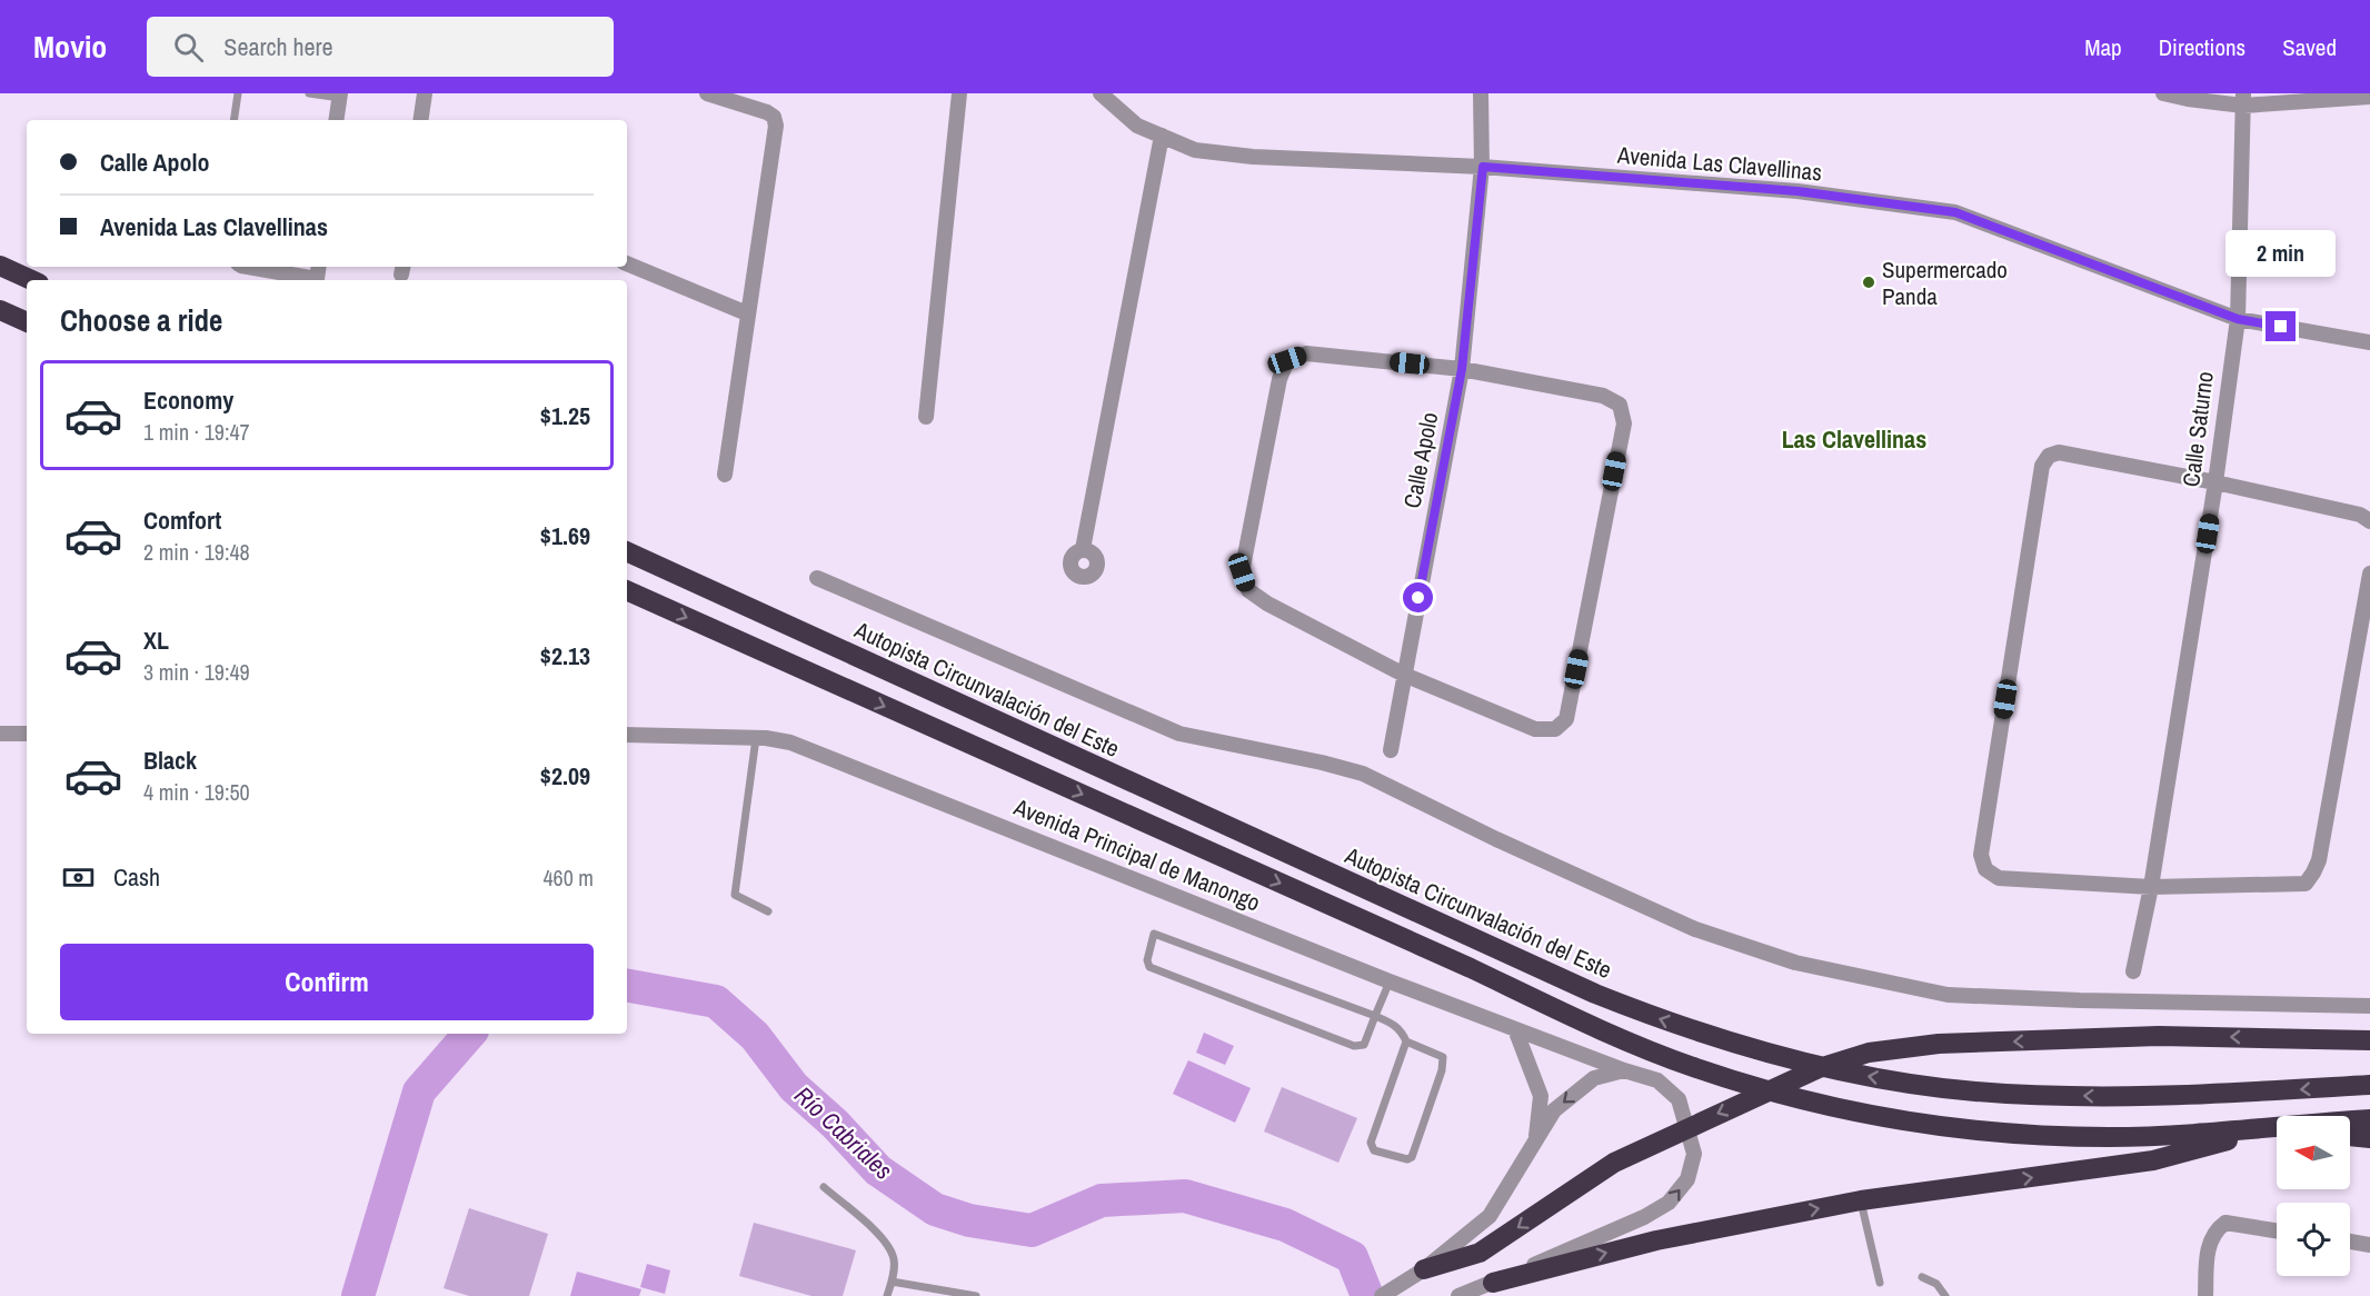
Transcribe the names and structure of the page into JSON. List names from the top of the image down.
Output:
{
  "streets": {
    "highway": ["Autopista Circunvalación del Este"],
    "street": [
      "Avenida Las Clavellinas",
      "Calle Saturno",
      "Calle Apolo",
      "Avenida Principal de Manongo"
    ]
  },
  "crossings": [
    ["Avenida Las Clavellinas", "Calle Saturno"],
    ["Avenida Las Clavellinas", "Calle Apolo"]
  ],
  "districts": ["Las Clavellinas"],
  "water": ["Río Cabriales"],
  "places": ["Supermercado Panda"],
  "north": "left",
  "page": {
    "header": "Movio",
    "search": "Search here",
    "nav": ["Map", "Directions", "Saved"],
    "banner": ["Calle Apolo", "Avenida Las Clavellinas"],
    "bubble": "2 min",
    "heading": "Choose a ride",
    "list": [
      {
        "name": "Economy",
        "note": "1 min · 19:47",
        "value": "$1.25"
      },
      {
        "name": "Comfort",
        "note": "2 min · 19:48",
        "value": "$1.69"
      },
      {
        "name": "XL",
        "note": "3 min · 19:49",
        "value": "$2.13"
      },
      {
        "name": "Black",
        "note": "4 min · 19:50",
        "value": "$2.09"
      }
    ],
    "pay": ["Cash", "460 m"],
    "buttons": "Confirm"
  }
}
